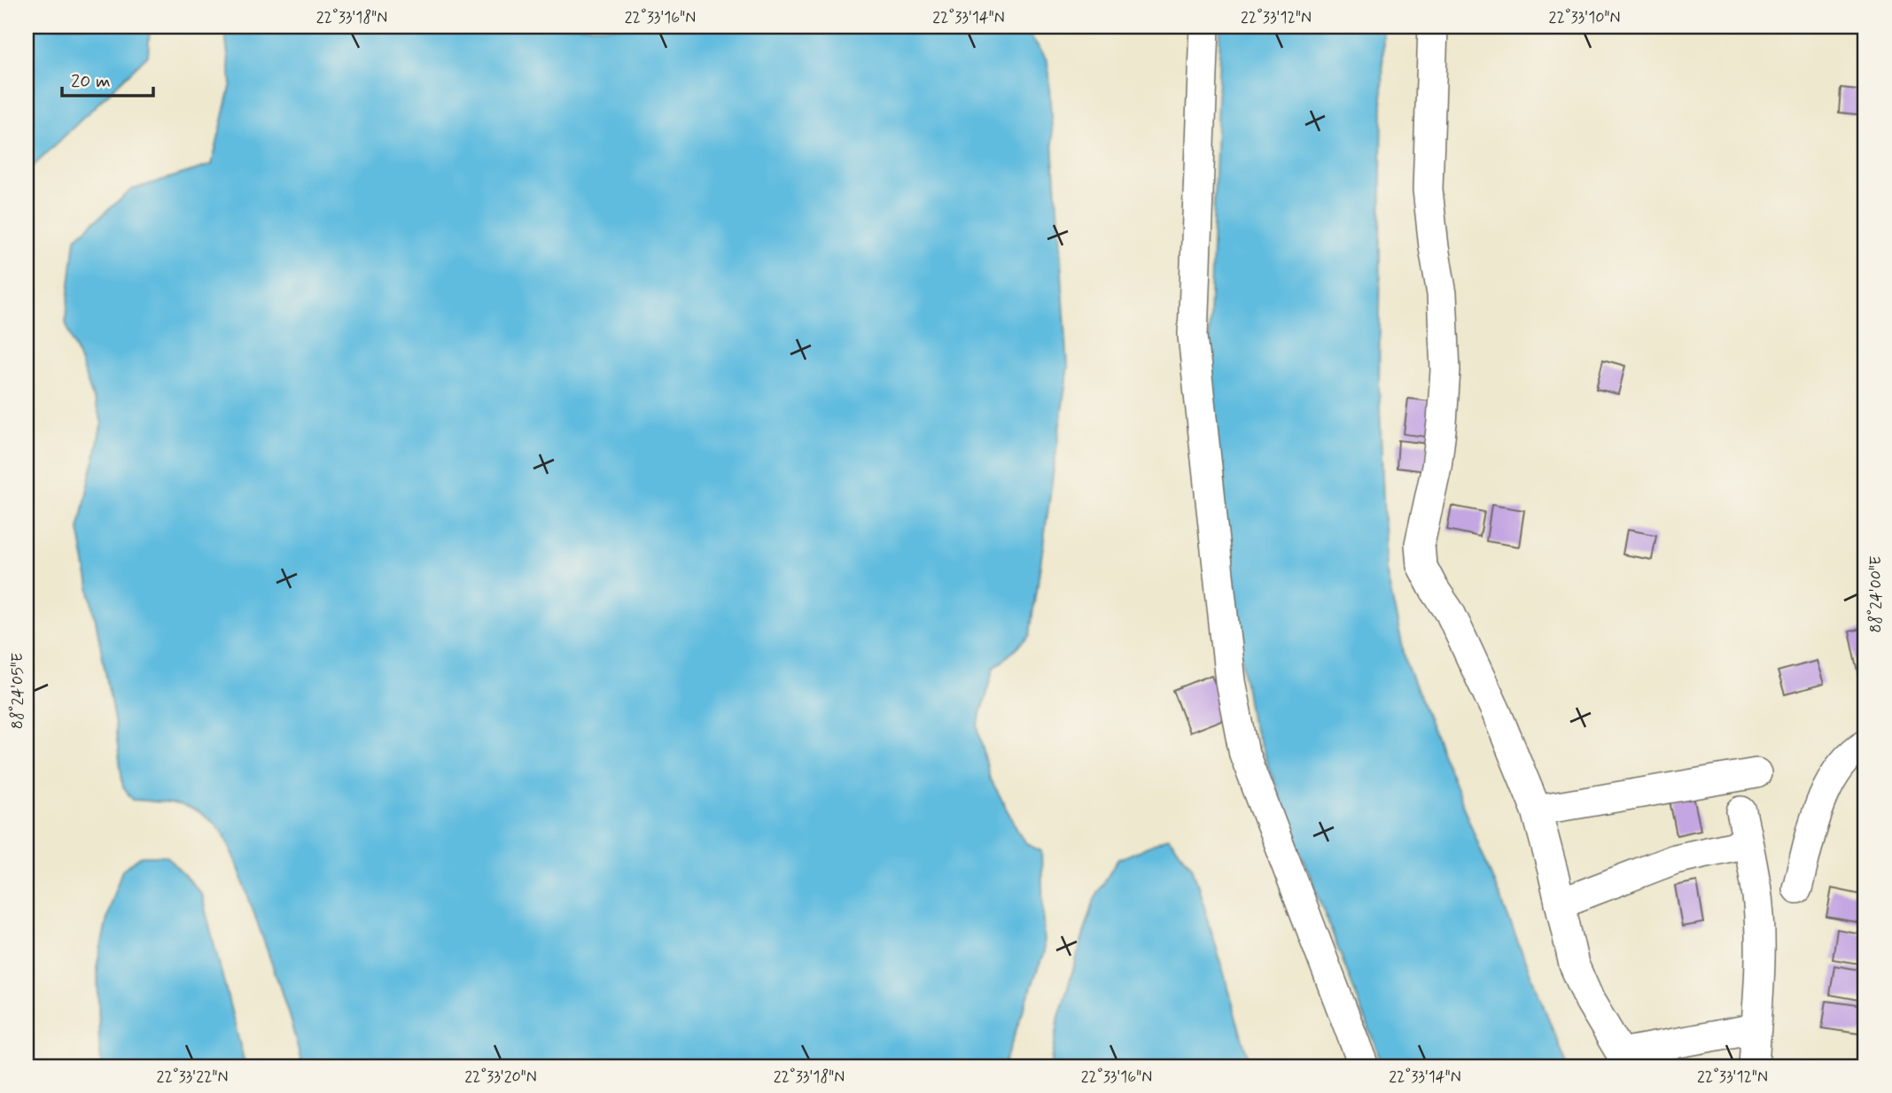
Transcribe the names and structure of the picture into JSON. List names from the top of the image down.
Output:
{
  "scale_bar": "20 m",
  "coordinates": [
    "22°33'18\"N",
    "22°33'16\"N",
    "22°33'14\"N",
    "22°33'12\"N",
    "22°33'10\"N",
    "88°24'00\"E",
    "88°24'05\"E",
    "22°33'22\"N",
    "22°33'20\"N"
  ]
}
